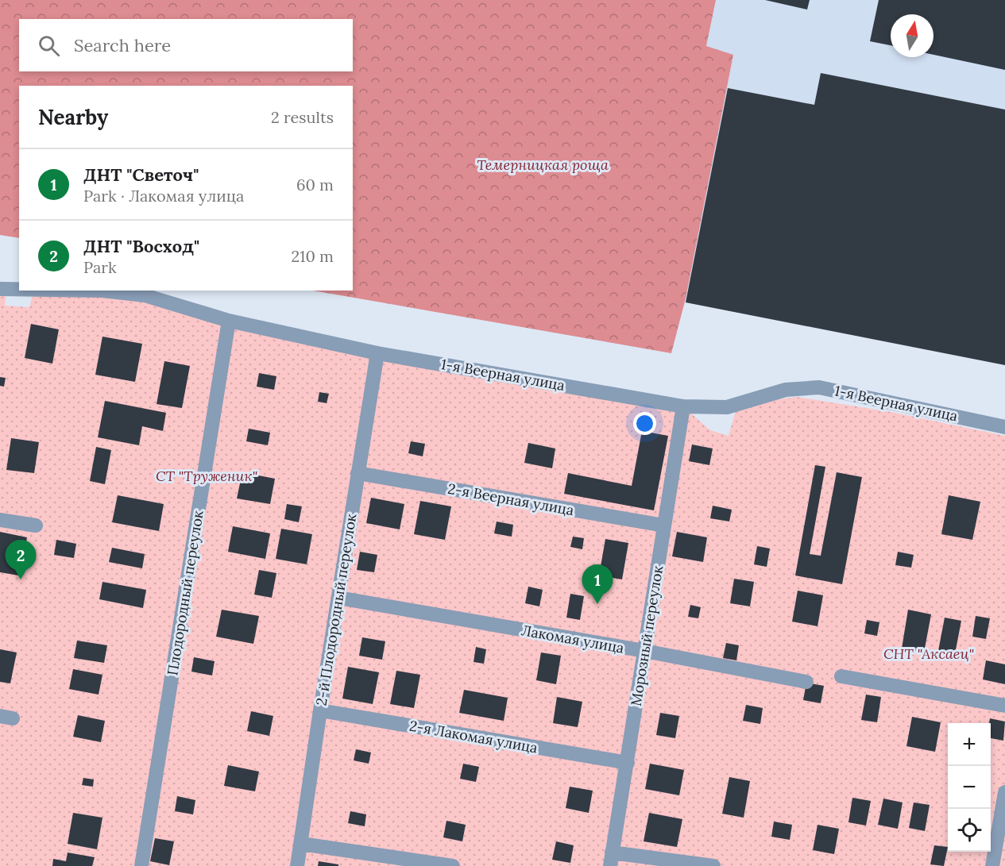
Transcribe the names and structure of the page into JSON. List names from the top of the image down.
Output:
{
  "streets": {
    "street": [
      "1-я Веерная улица",
      "2-я Веерная улица",
      "Плодородный переулок",
      "2-й Плодородный переулок",
      "Морозный переулок",
      "Лакомая улица",
      "2-я Лакомая улица"
    ]
  },
  "crossings": [
    ["1-я Веерная улица", "Плодородный переулок"],
    ["1-я Веерная улица", "2-й Плодородный переулок"],
    ["1-я Веерная улица", "Морозный переулок"],
    ["2-я Веерная улица", "2-й Плодородный переулок"],
    ["2-я Веерная улица", "Морозный переулок"],
    ["2-й Плодородный переулок", "Лакомая улица"],
    ["2-й Плодородный переулок", "2-я Лакомая улица"],
    ["Морозный переулок", "Лакомая улица"],
    ["Морозный переулок", "2-я Лакомая улица"]
  ],
  "parks": ["Темерницкая роща", "СТ \"Труженик\"", "СНТ \"Аксаец\""],
  "north": "top",
  "page": {
    "search": "Search here",
    "heading": ["Nearby", "2 results"],
    "list": [
      {
        "mark": "1",
        "name": "ДНТ \"Светоч\"",
        "note": "Park · Лакомая улица",
        "value": "60 m"
      },
      {
        "mark": "2",
        "name": "ДНТ \"Восход\"",
        "note": "Park",
        "value": "210 m"
      }
    ],
    "pins": ["2", "1"],
    "map_buttons": ["+", "−"]
  }
}
